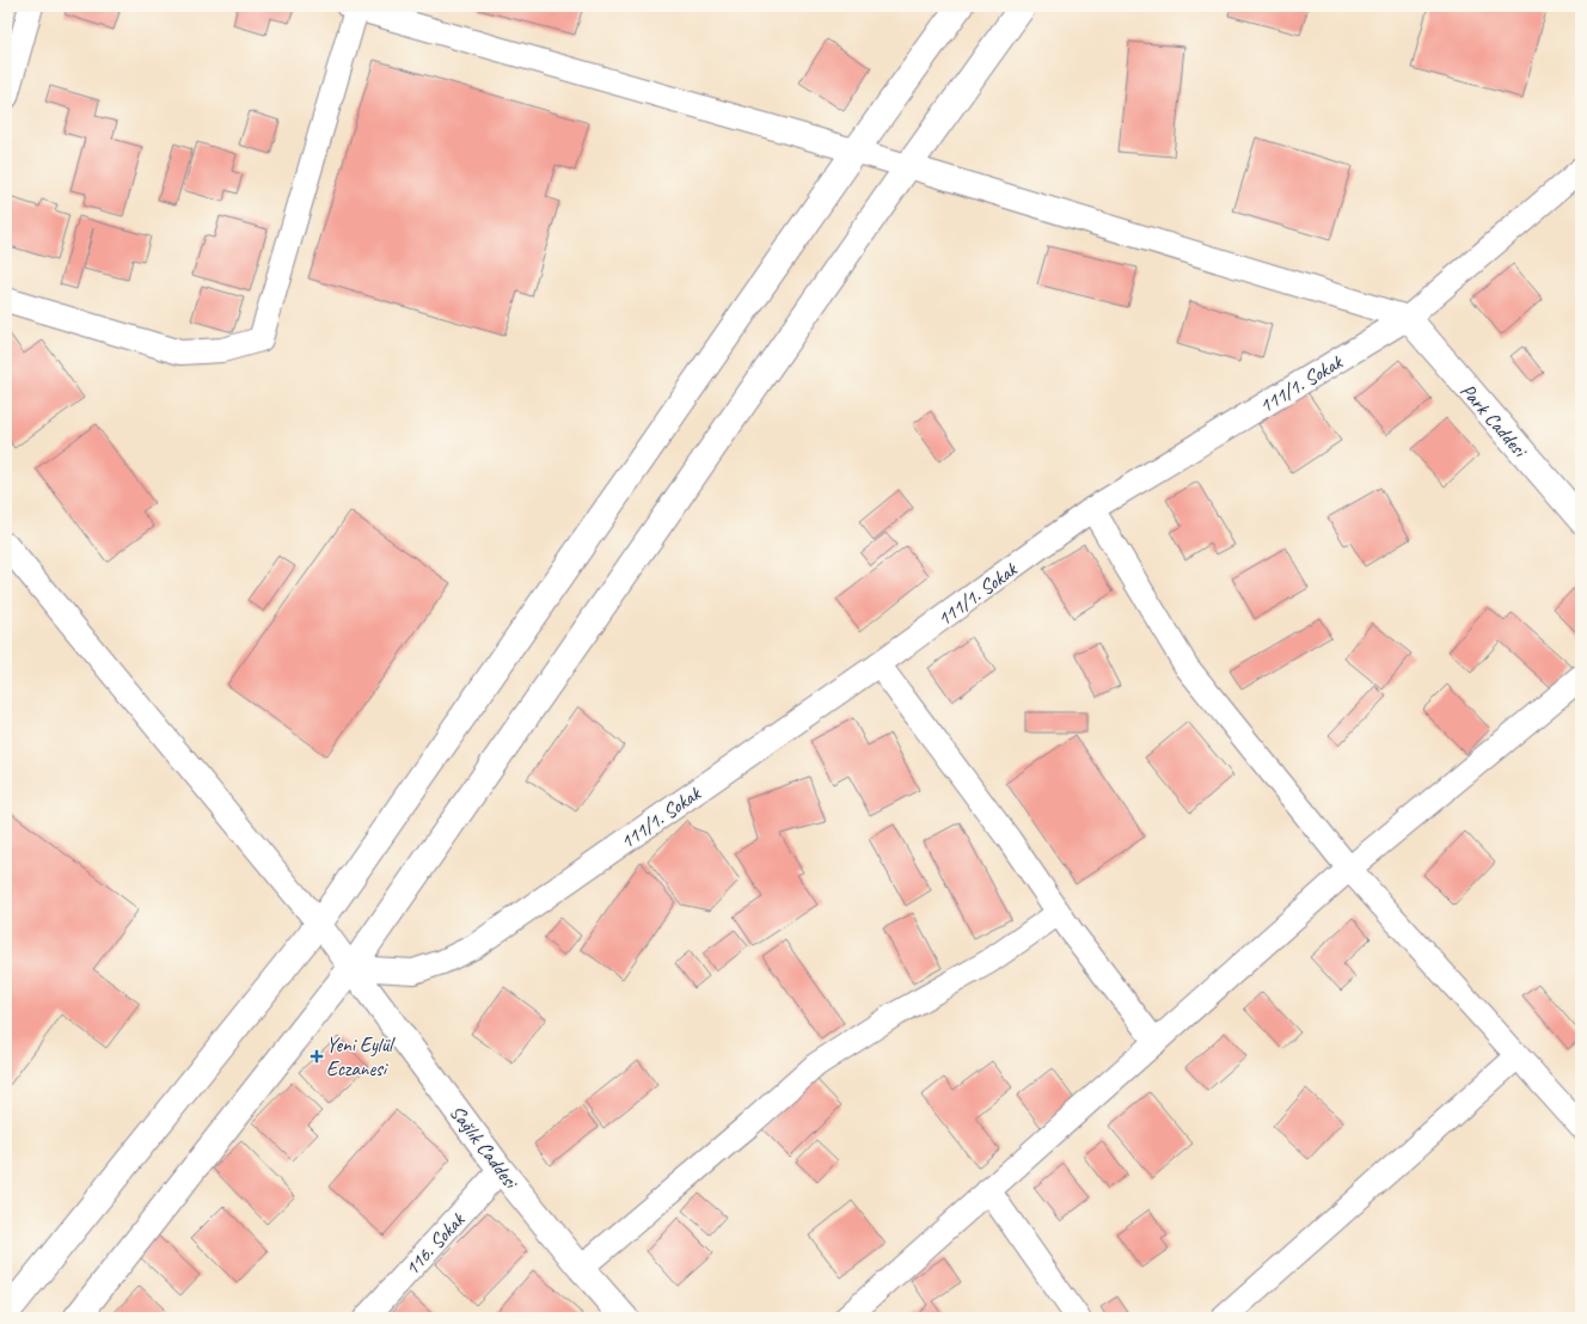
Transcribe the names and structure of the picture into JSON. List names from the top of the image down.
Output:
{
  "streets": {
    "street": [
      "111/1. Sokak",
      "Park Caddesi",
      "Sağlık Caddesi",
      "116. Sokak"
    ]
  },
  "crossings": [
    ["111/1. Sokak", "Park Caddesi"],
    ["111/1. Sokak", "Sağlık Caddesi"],
    ["Sağlık Caddesi", "116. Sokak"]
  ],
  "places": {
    "health": ["Yeni Eylül Eczanesi"]
  }
}
